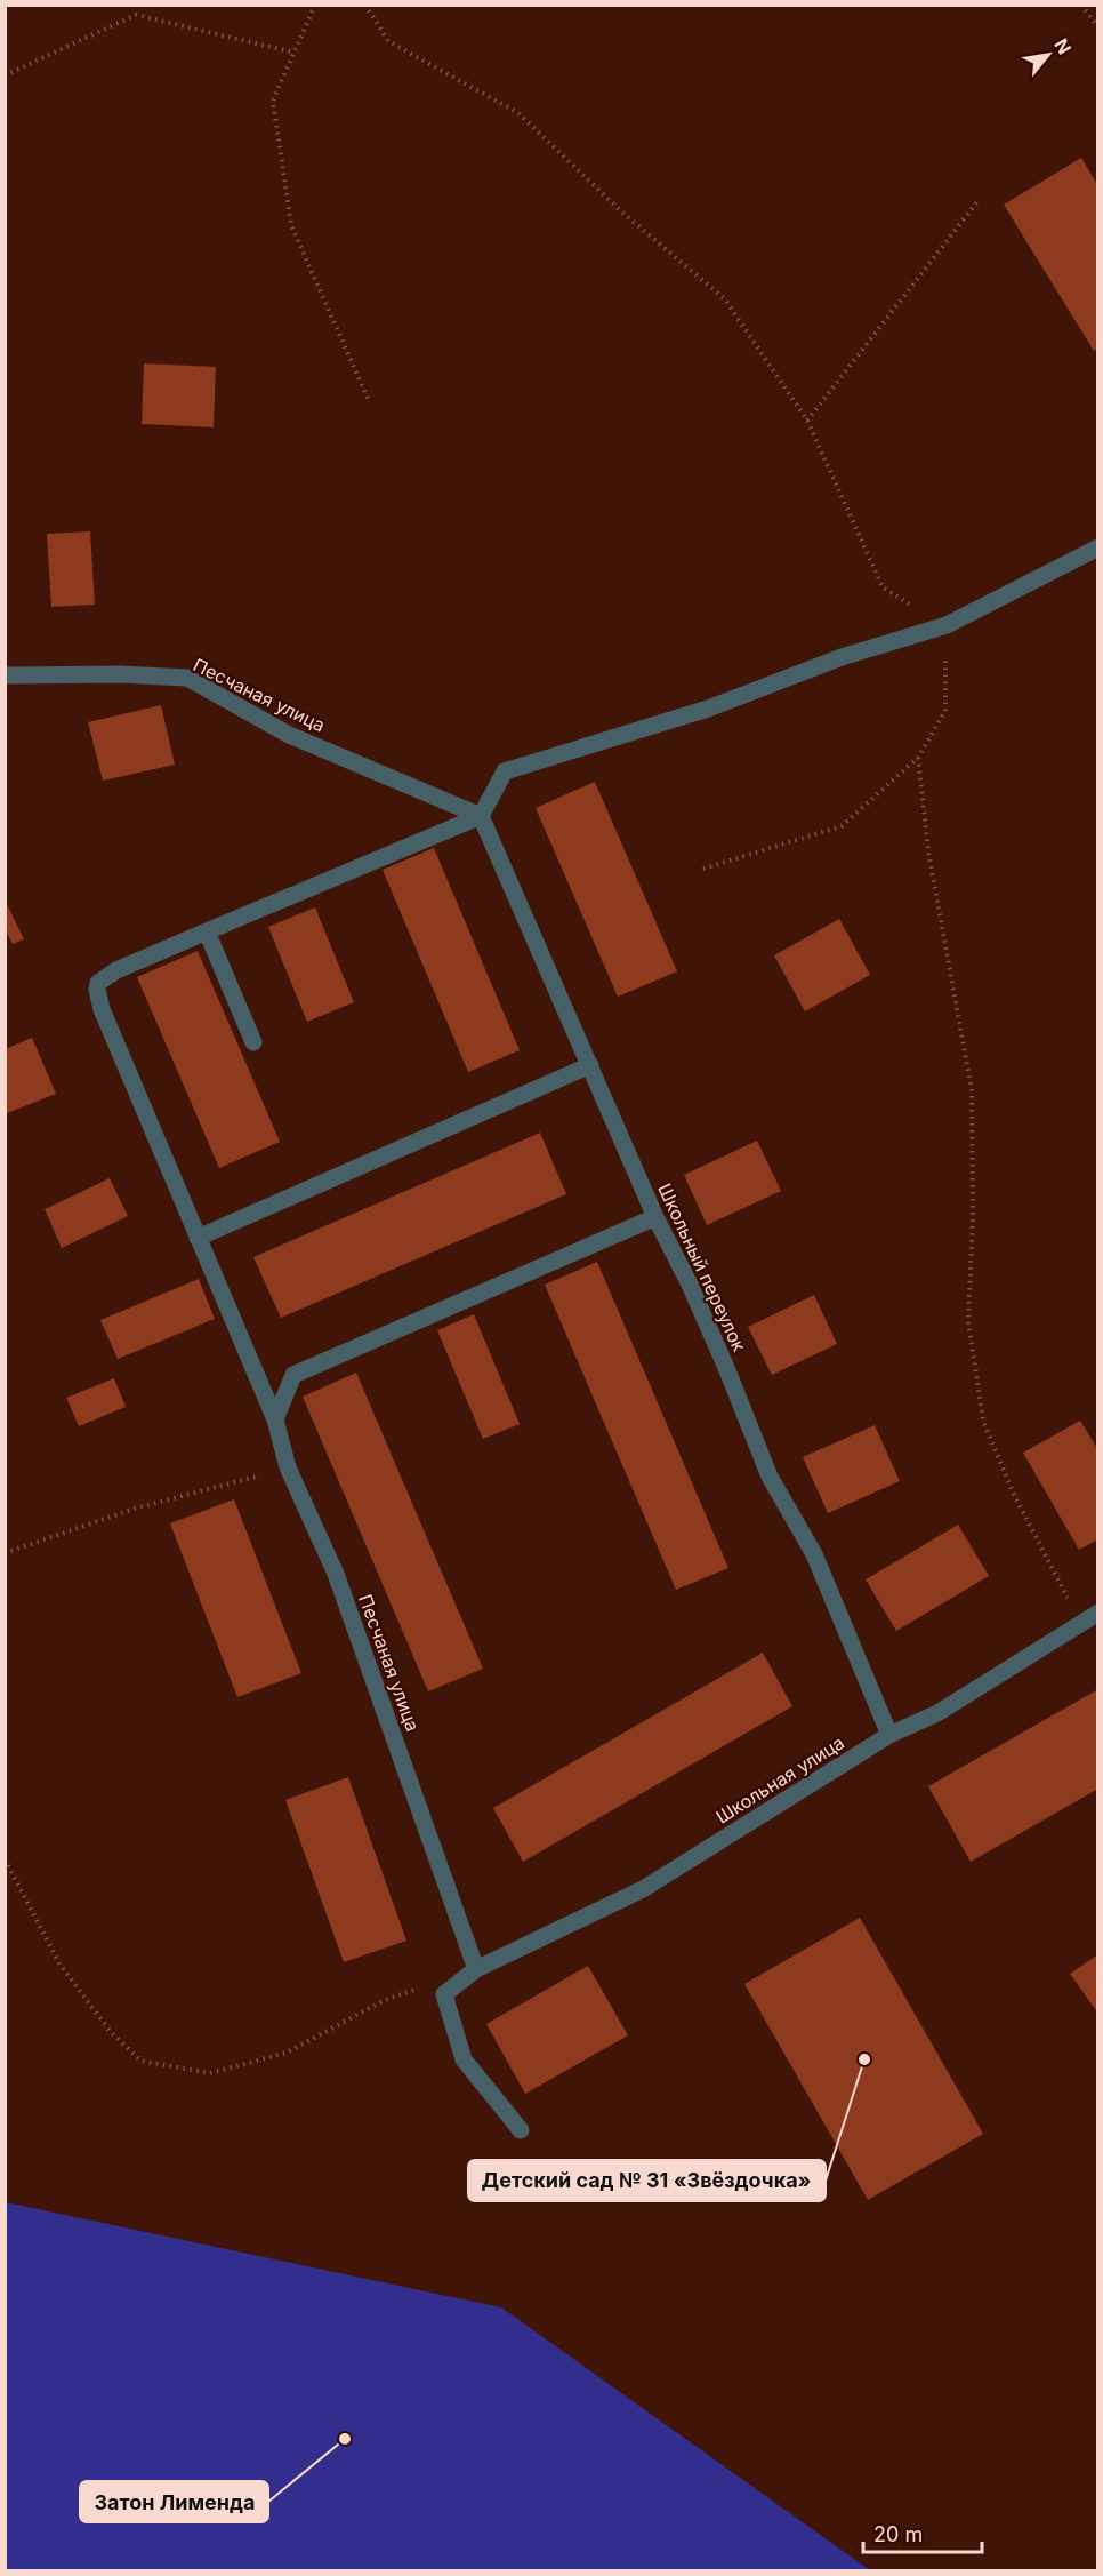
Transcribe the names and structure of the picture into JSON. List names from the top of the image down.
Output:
{
  "streets": {
    "street": ["Песчаная улица", "Школьный переулок", "Школьная улица"]
  },
  "crossings": [
    ["Песчаная улица", "Школьный переулок"],
    ["Песчаная улица", "Школьная улица"],
    ["Школьный переулок", "Школьная улица"]
  ],
  "places": ["Детский сад № 31 «Звёздочка»", "Затон Лименда"],
  "scale_bar": "20 m",
  "north": "top right"
}
